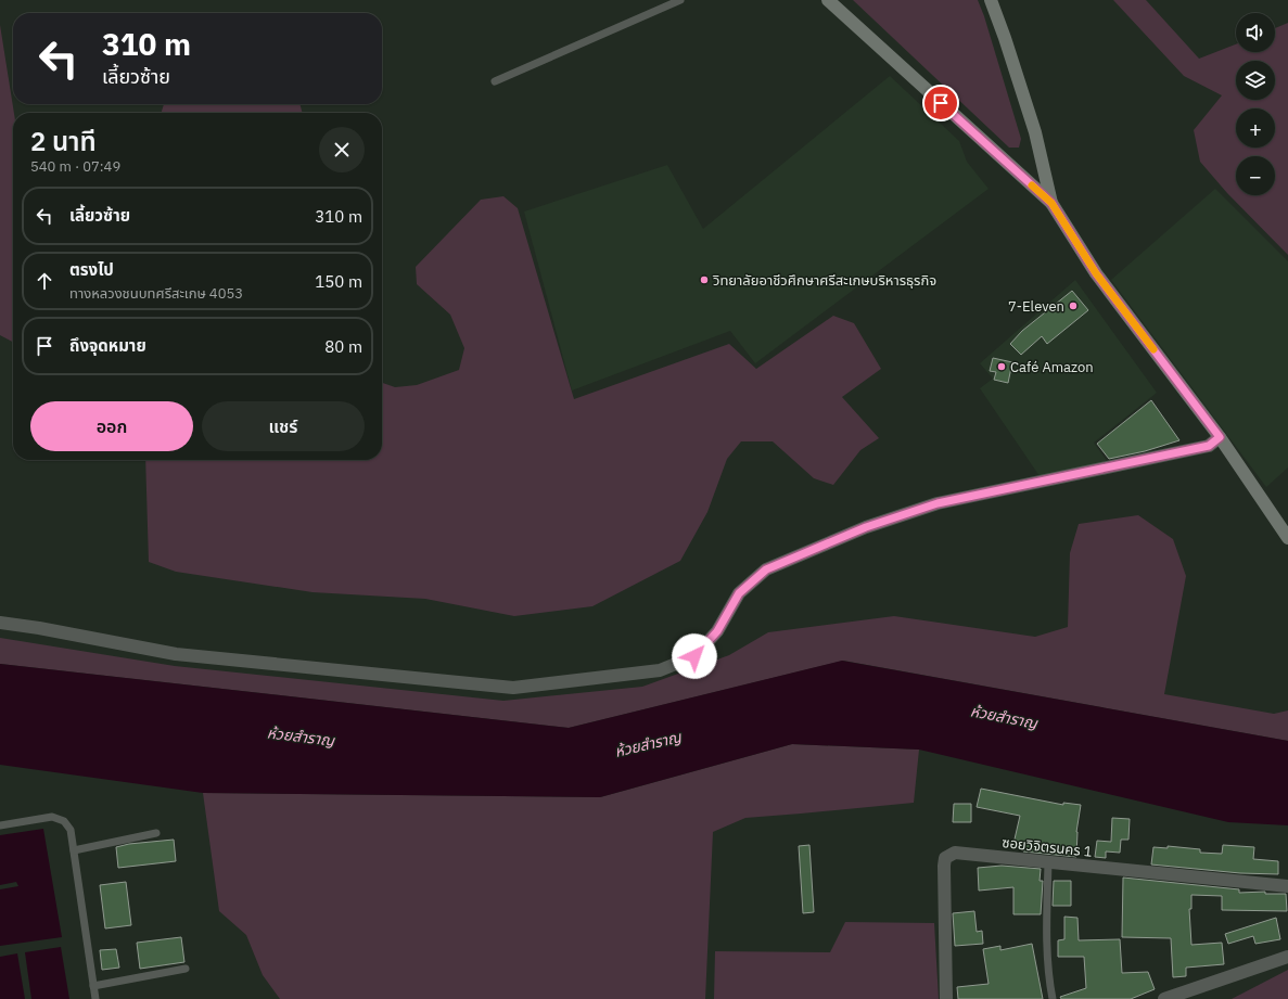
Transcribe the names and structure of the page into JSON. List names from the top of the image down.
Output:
{
  "streets": {
    "street": ["ซอยวิจิตรนคร 1"]
  },
  "water": ["ห้วยสำราญ"],
  "places": ["วิทยาลัยอาชีวศึกษาศรีสะเกษบริหารธุรกิจ", "7-Eleven", "Café Amazon"],
  "page": {
    "map_buttons": ["+", "−"],
    "turn": ["310 m", "เลี้ยวซ้าย"],
    "heading": ["2 นาที", "540 m · 07:49"],
    "list": [
      {
        "name": "เลี้ยวซ้าย",
        "value": "310 m"
      },
      {
        "name": "ตรงไป",
        "note": "ทางหลวงชนบทศรีสะเกษ 4053",
        "value": "150 m"
      },
      {
        "name": "ถึงจุดหมาย",
        "value": "80 m"
      }
    ],
    "buttons": ["ออก", "แชร์"]
  }
}
